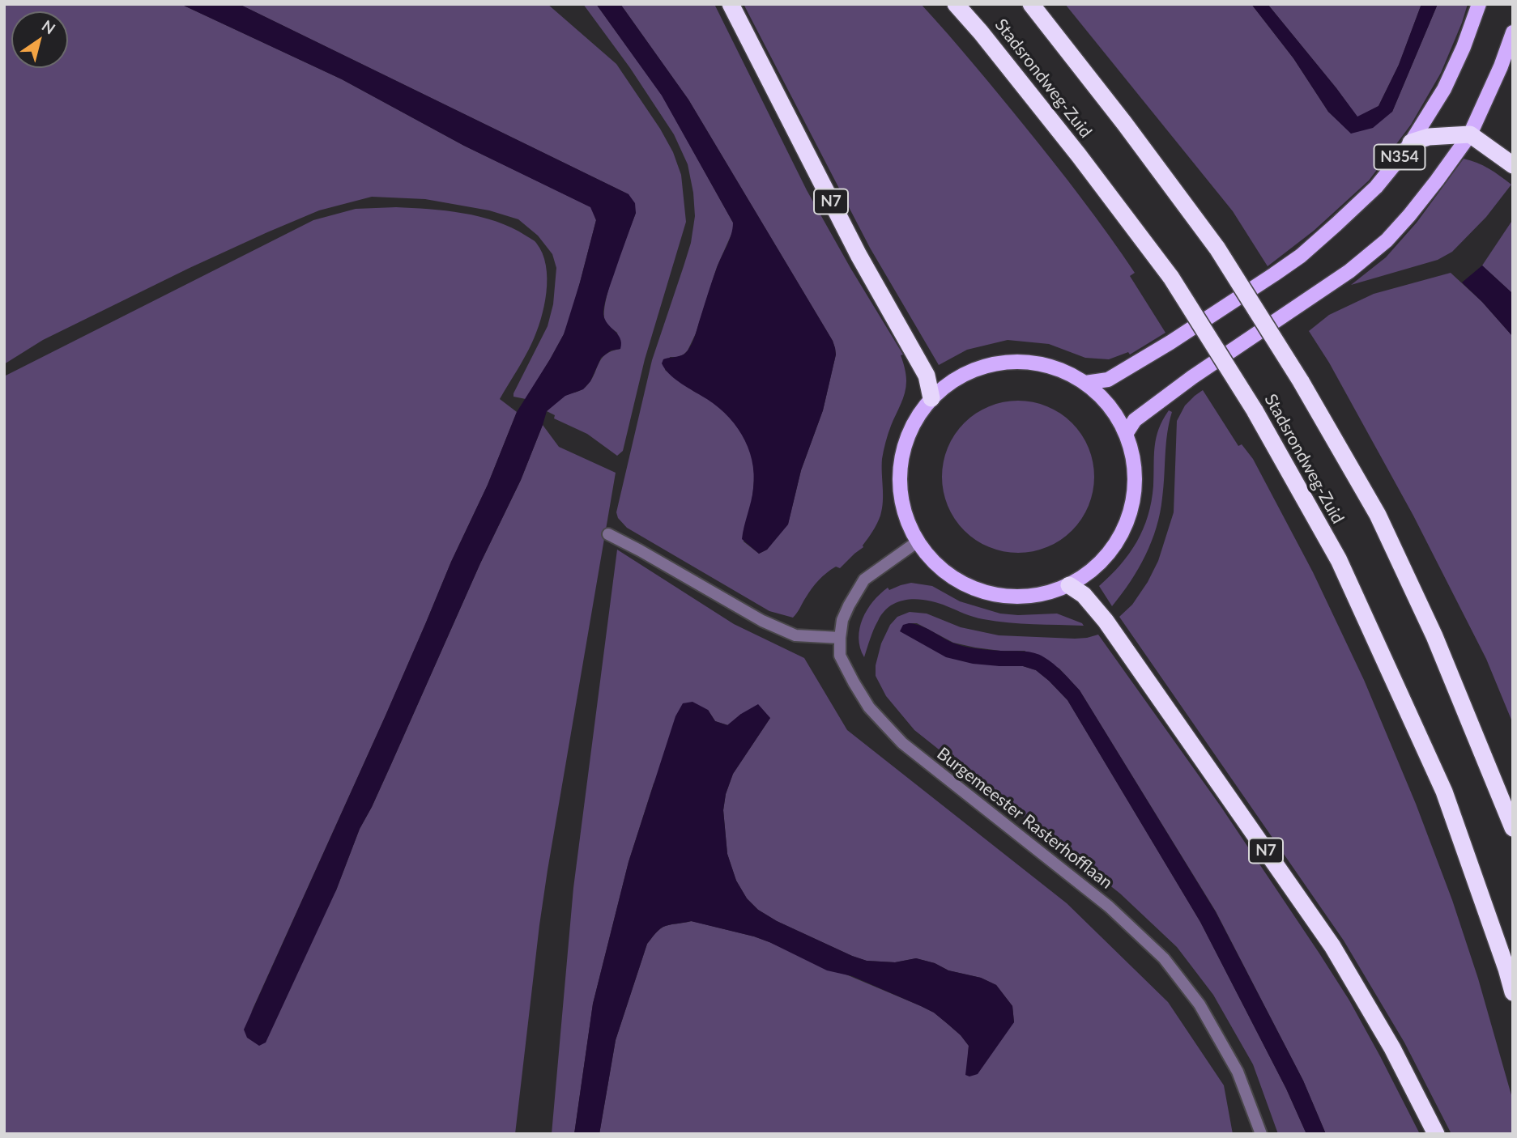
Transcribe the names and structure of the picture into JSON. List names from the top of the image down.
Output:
{
  "streets": {
    "highway": ["Stadsrondweg-Zuid", "N7"],
    "main road": ["N354"],
    "street": ["Burgemeester Rasterhofflaan"]
  },
  "north": "top right"
}
